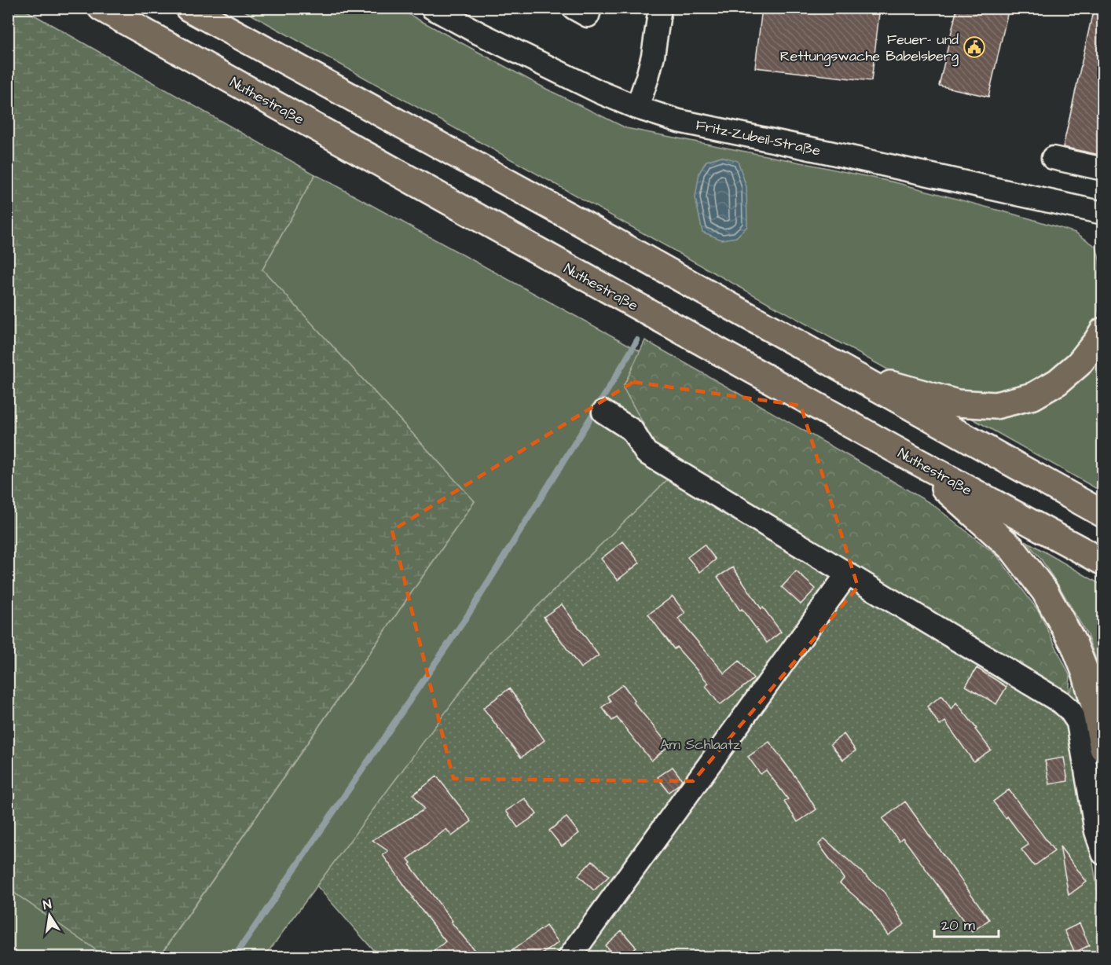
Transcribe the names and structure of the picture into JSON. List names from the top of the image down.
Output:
{
  "streets": {
    "highway": ["Nuthestraße"],
    "street": ["Fritz-Zubeil-Straße"]
  },
  "parks": ["Am Schlaatz"],
  "places": {
    "public building": ["Feuer- und Rettungswache Babelsberg"]
  },
  "scale_bar": "20 m",
  "north": "top"
}
